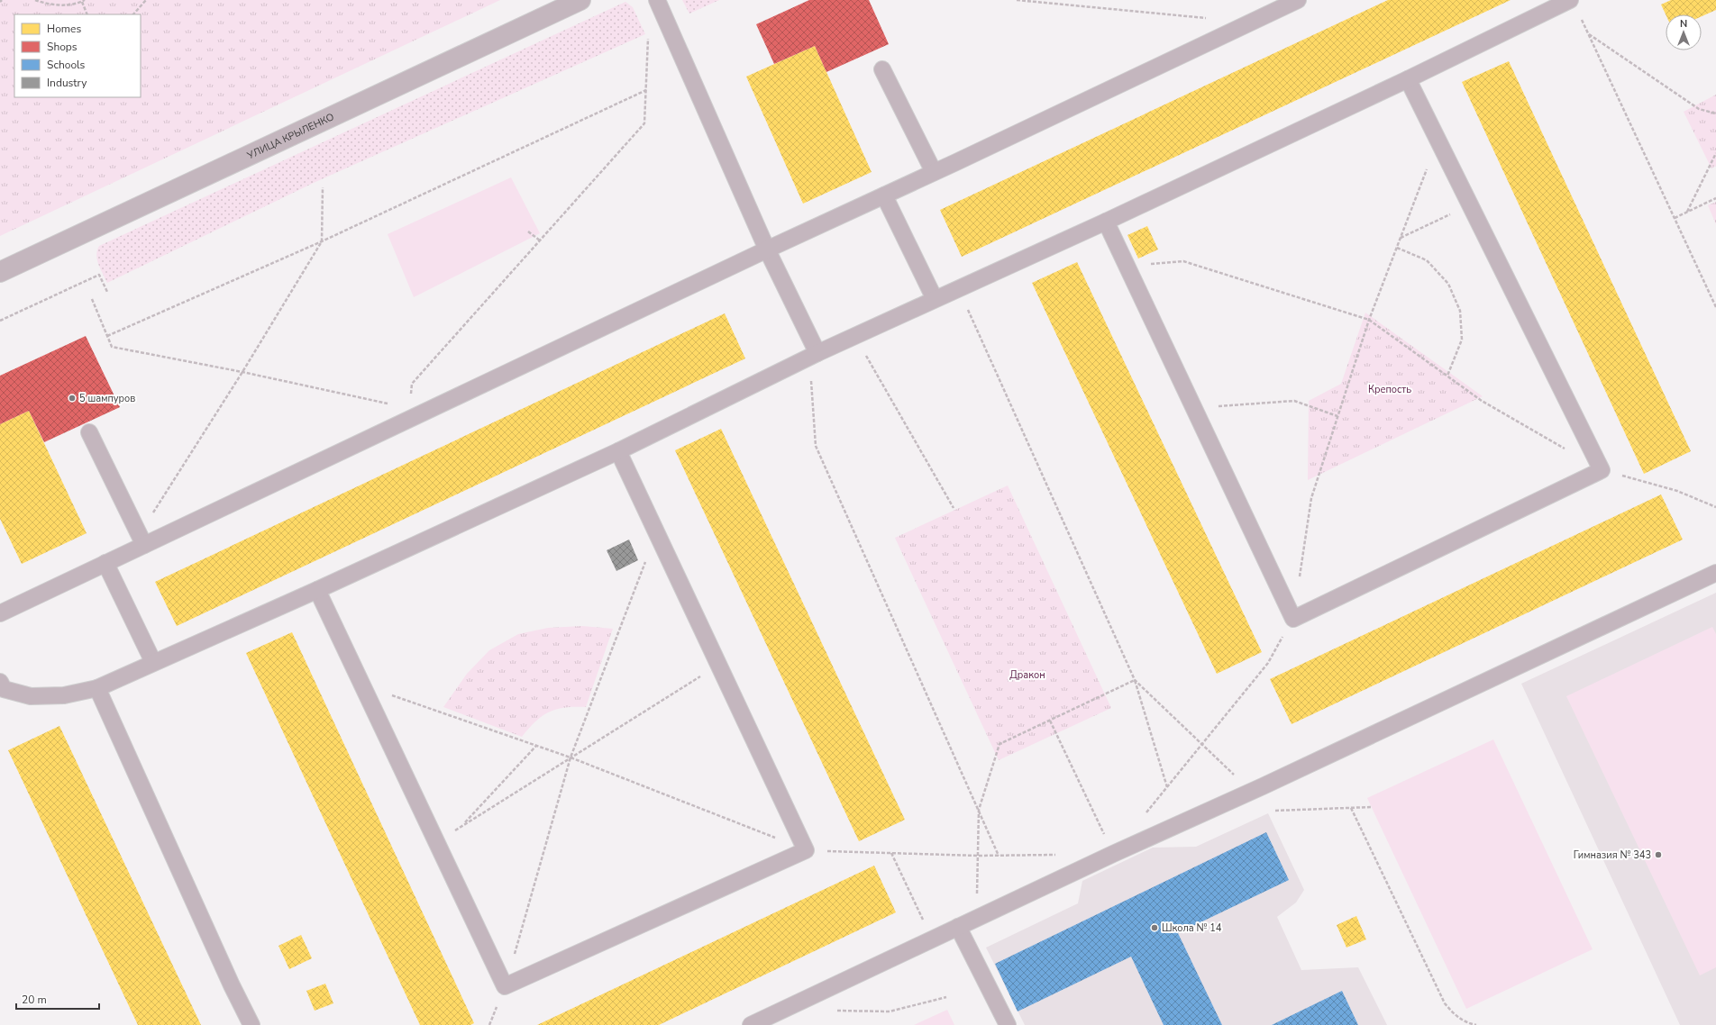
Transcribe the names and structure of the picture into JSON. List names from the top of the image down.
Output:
{
  "streets": {
    "street": ["УЛИЦА КРЫЛЕНКО"]
  },
  "parks": ["Крепость", "Дракон"],
  "places": ["5 шампуров", "Гимназия № 343", "Школа № 14"],
  "legend": [
    "Homes",
    "Shops",
    "Schools",
    "Industry"
  ],
  "scale_bar": "20 m",
  "north": "top"
}
